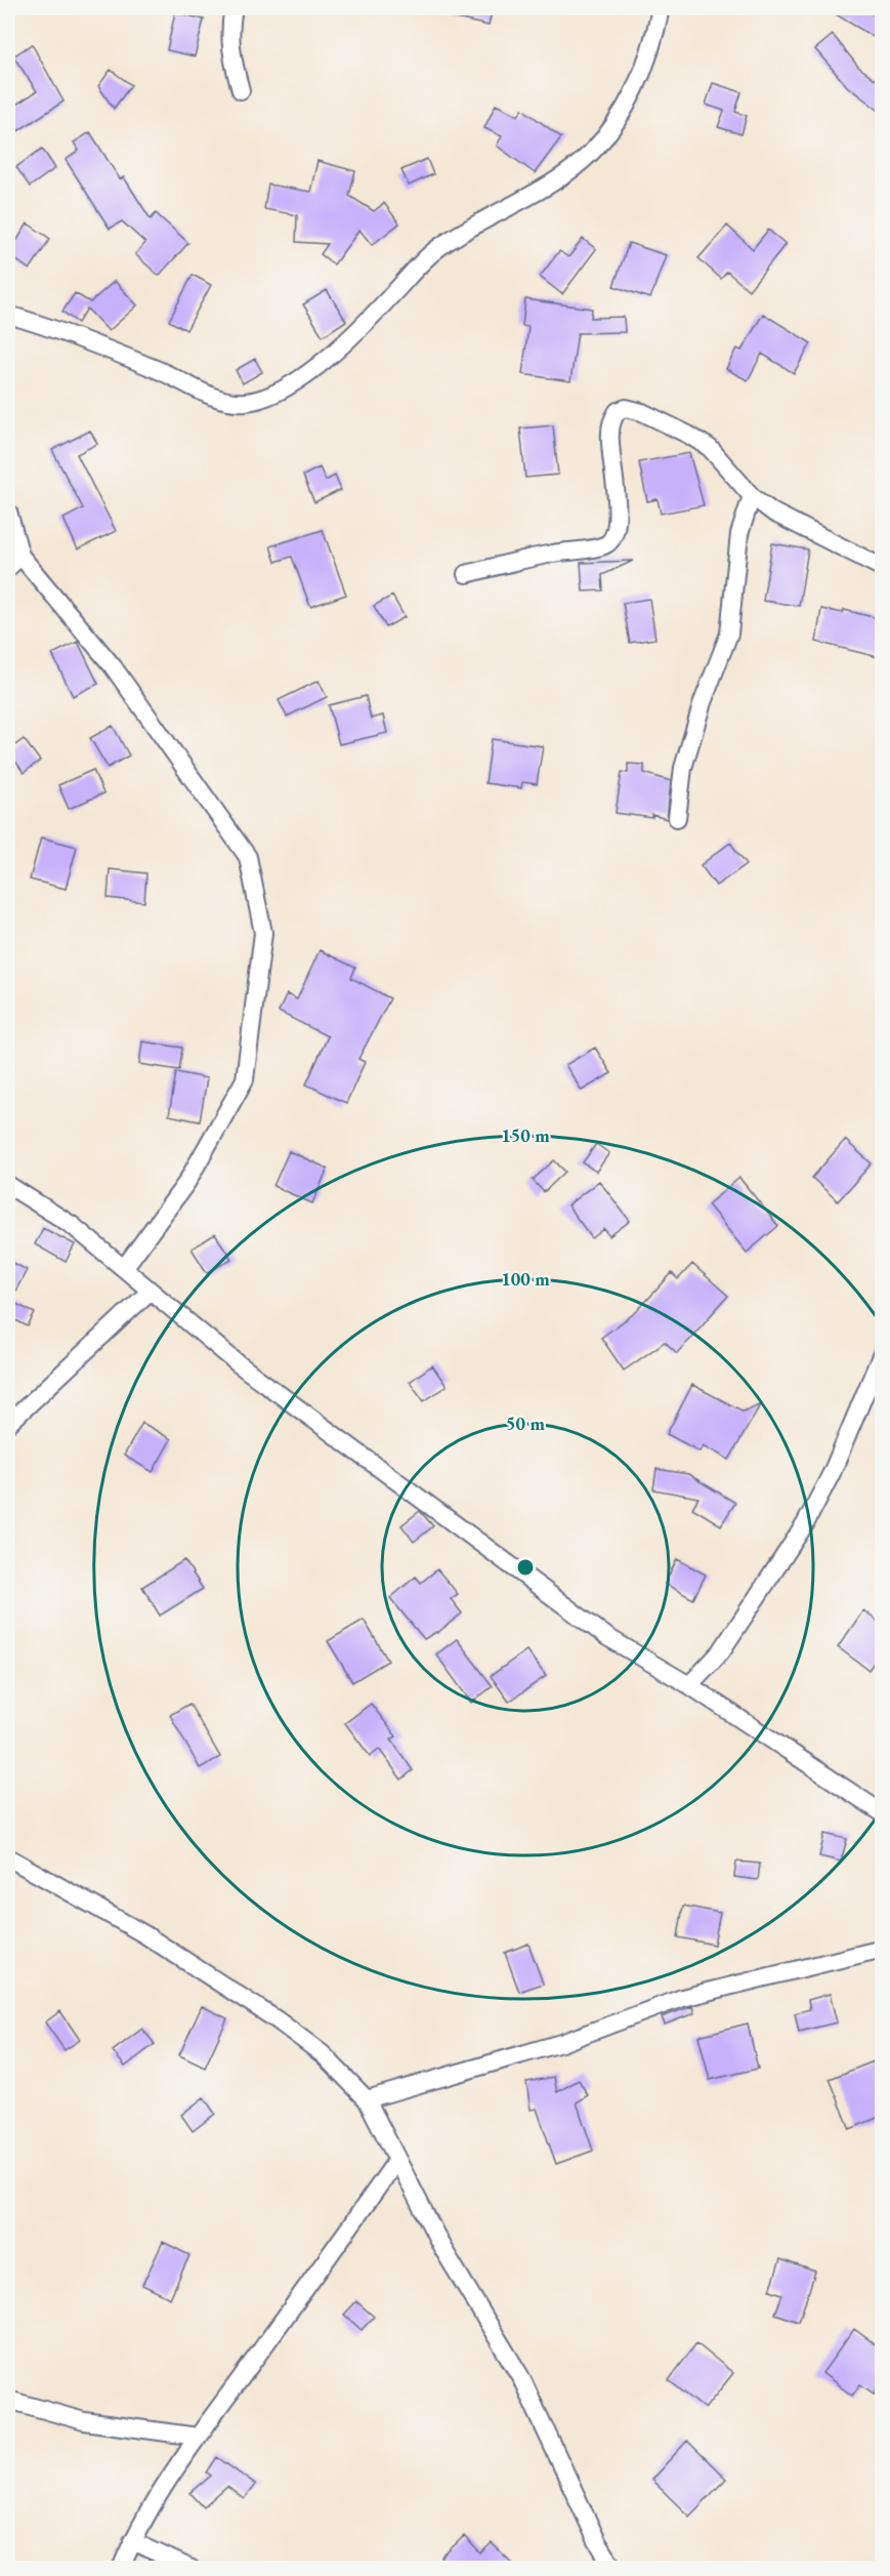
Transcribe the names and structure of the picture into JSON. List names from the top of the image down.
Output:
{
  "rings": ["150 m", "100 m", "50 m"]
}
